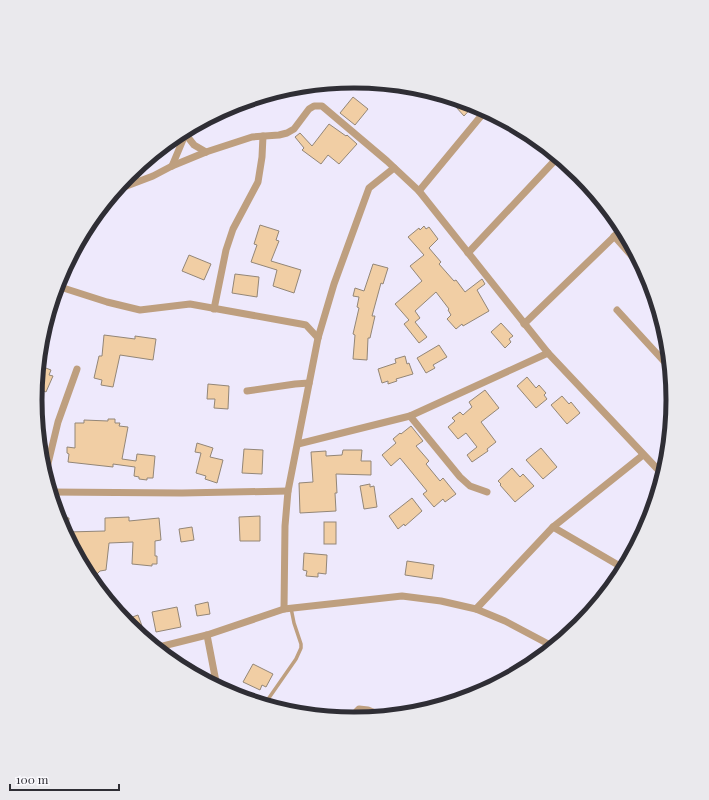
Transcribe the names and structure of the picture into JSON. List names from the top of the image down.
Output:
{
  "scale_bar": "100 m"
}
